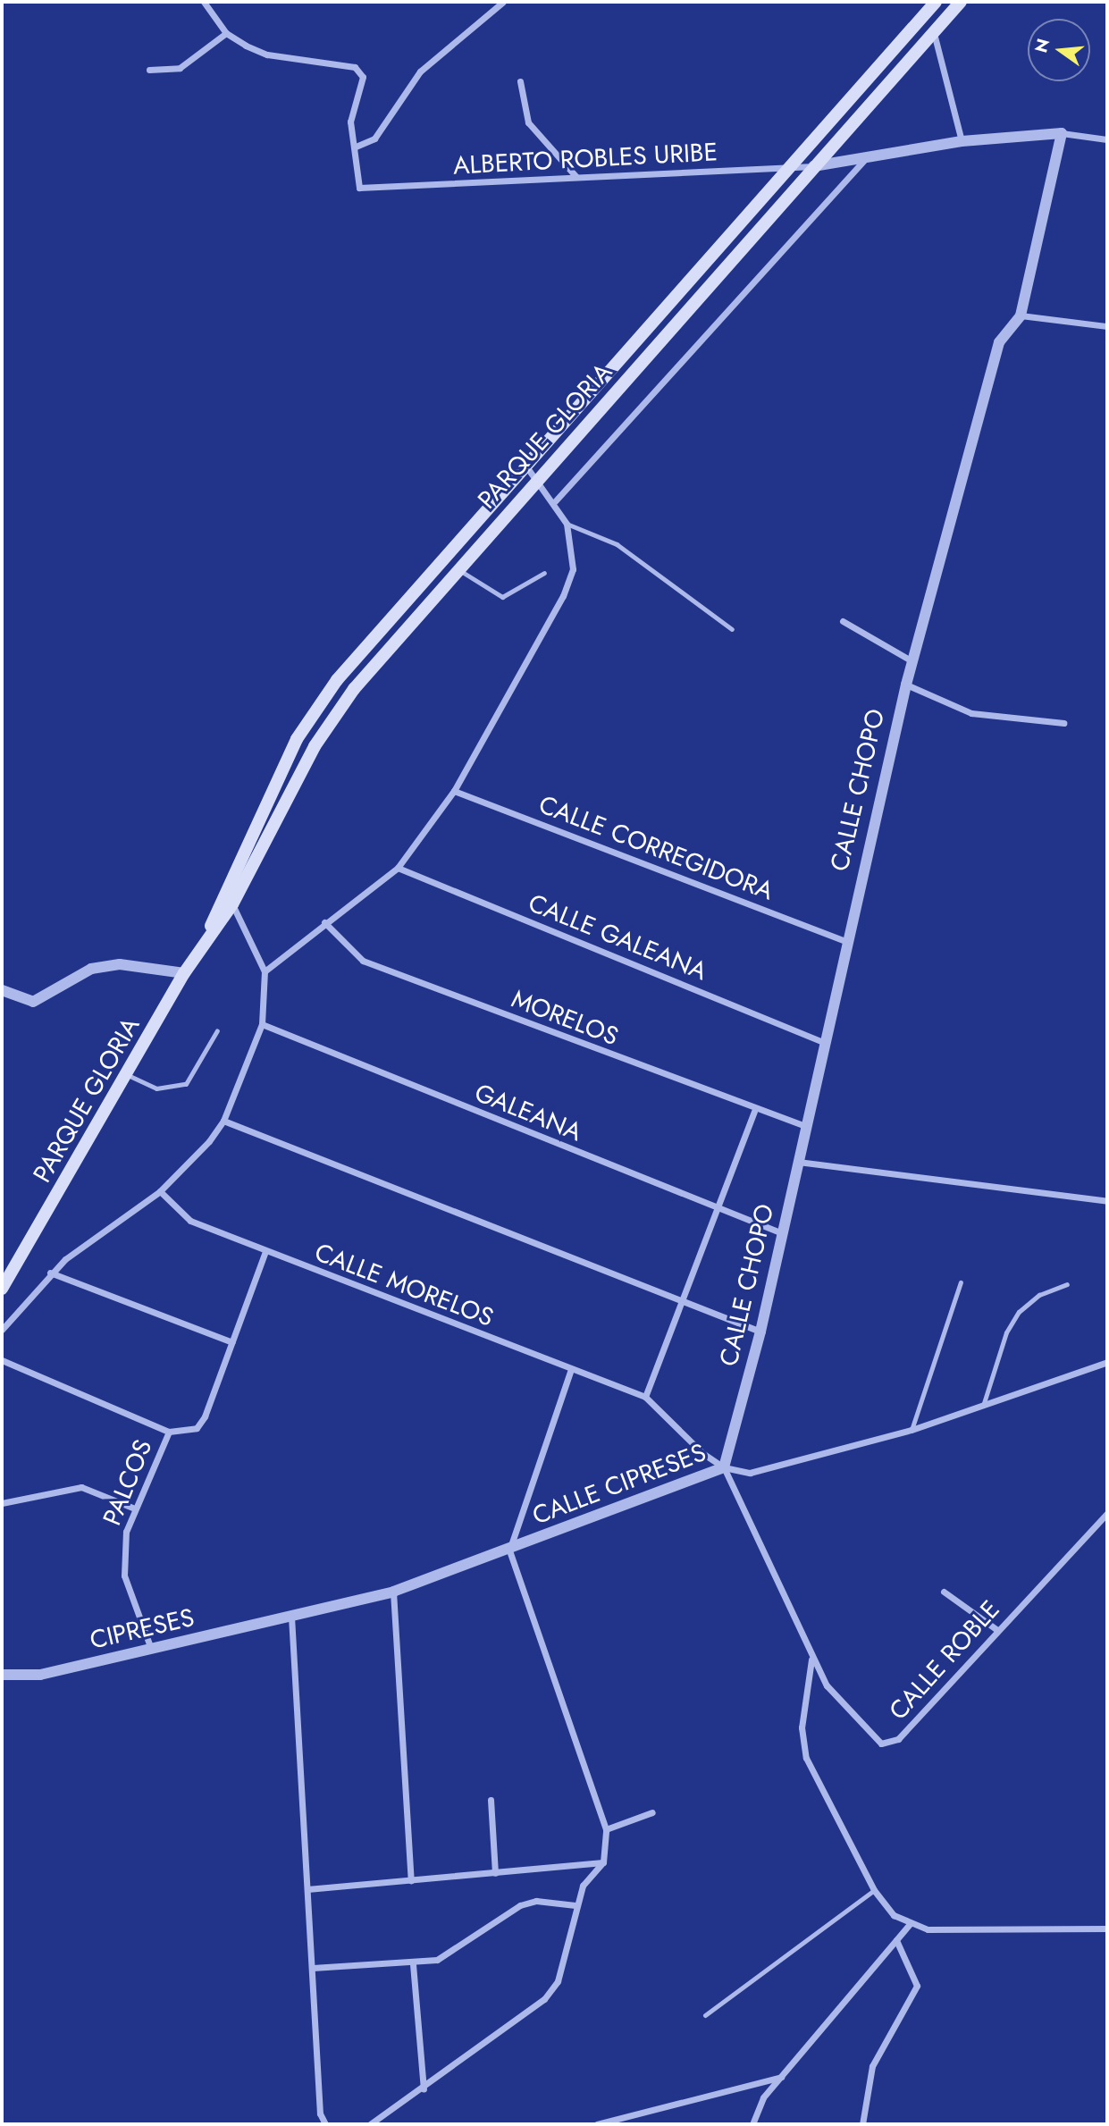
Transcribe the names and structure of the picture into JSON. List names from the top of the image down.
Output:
{
  "streets": {
    "main road": ["PARQUE GLORIA"],
    "street": [
      "ALBERTO ROBLES URIBE",
      "CALLE CHOPO",
      "CALLE CORREGIDORA",
      "CALLE GALEANA",
      "MORELOS",
      "GALEANA",
      "CALLE MORELOS",
      "PALCOS",
      "CALLE CIPRESES",
      "CIPRESES",
      "CALLE ROBLE"
    ]
  },
  "crossings": [
    ["ALBERTO ROBLES URIBE", "PARQUE GLORIA"],
    ["CALLE CHOPO", "CALLE CORREGIDORA"],
    ["CALLE CHOPO", "CALLE GALEANA"],
    ["CALLE CHOPO", "MORELOS"],
    ["CALLE CHOPO", "GALEANA"],
    ["CALLE CHOPO", "CALLE MORELOS"],
    ["CALLE CHOPO", "CALLE CIPRESES"],
    ["CALLE MORELOS", "PALCOS"],
    ["CALLE MORELOS", "CALLE CIPRESES"],
    ["PALCOS", "CIPRESES"],
    ["CALLE CIPRESES", "CIPRESES"]
  ],
  "north": "left"
}
